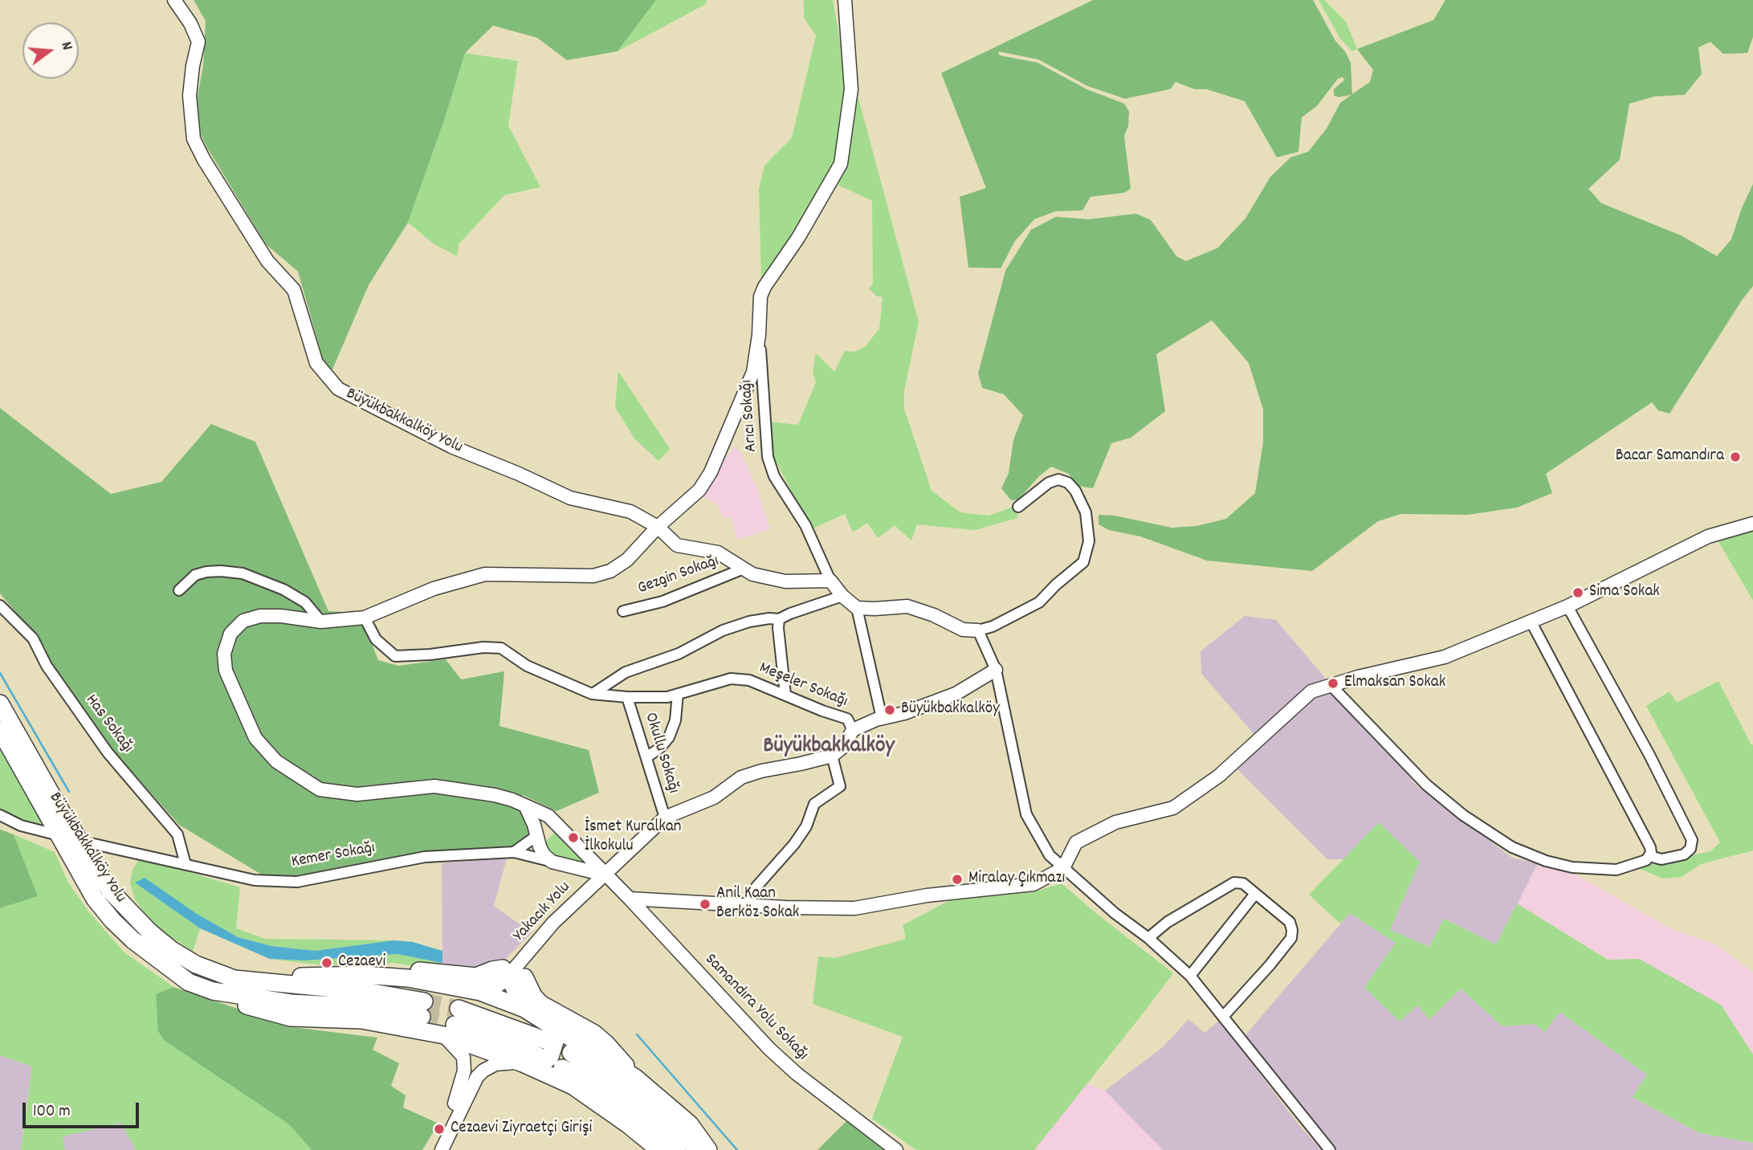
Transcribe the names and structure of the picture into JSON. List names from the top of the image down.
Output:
{
  "streets": {
    "highway": ["Büyükbakkalköy Yolu"],
    "main road": ["Kemer Sokağı", "Yakacık Yolu", "Samandıra Yolu Sokağı"],
    "street": [
      "Arıcı Sokağı",
      "Gezgin Sokağı",
      "Meşeler Sokağı",
      "Has Sokağı",
      "Okullu Sokağı"
    ]
  },
  "crossings": [
    ["Arıcı Sokağı", "Büyükbakkalköy Yolu"],
    ["Arıcı Sokağı", "Samandıra Yolu Sokağı"],
    ["Büyükbakkalköy Yolu", "Gezgin Sokağı"],
    ["Büyükbakkalköy Yolu", "Samandıra Yolu Sokağı"],
    ["Meşeler Sokağı", "Okullu Sokağı"],
    ["Meşeler Sokağı", "Samandıra Yolu Sokağı"],
    ["Has Sokağı", "Kemer Sokağı"],
    ["Okullu Sokağı", "Yakacık Yolu"],
    ["Kemer Sokağı", "Yakacık Yolu"],
    ["Kemer Sokağı", "Samandıra Yolu Sokağı"],
    ["Yakacık Yolu", "Samandıra Yolu Sokağı"]
  ],
  "districts": ["Büyükbakkalköy"],
  "places": [
    "Bacar Samandıra",
    "Sima Sokak",
    "Elmaksan Sokak",
    "Büyükbakkalköy",
    "İsmet Kuralkan İlkokulu",
    "Miralay Çıkmazı",
    "Anil Kaan Berköz Sokak",
    "Cezaevi",
    "Cezaevi Ziyraetçi Girişi"
  ],
  "scale_bar": "100 m",
  "north": "right"
}
